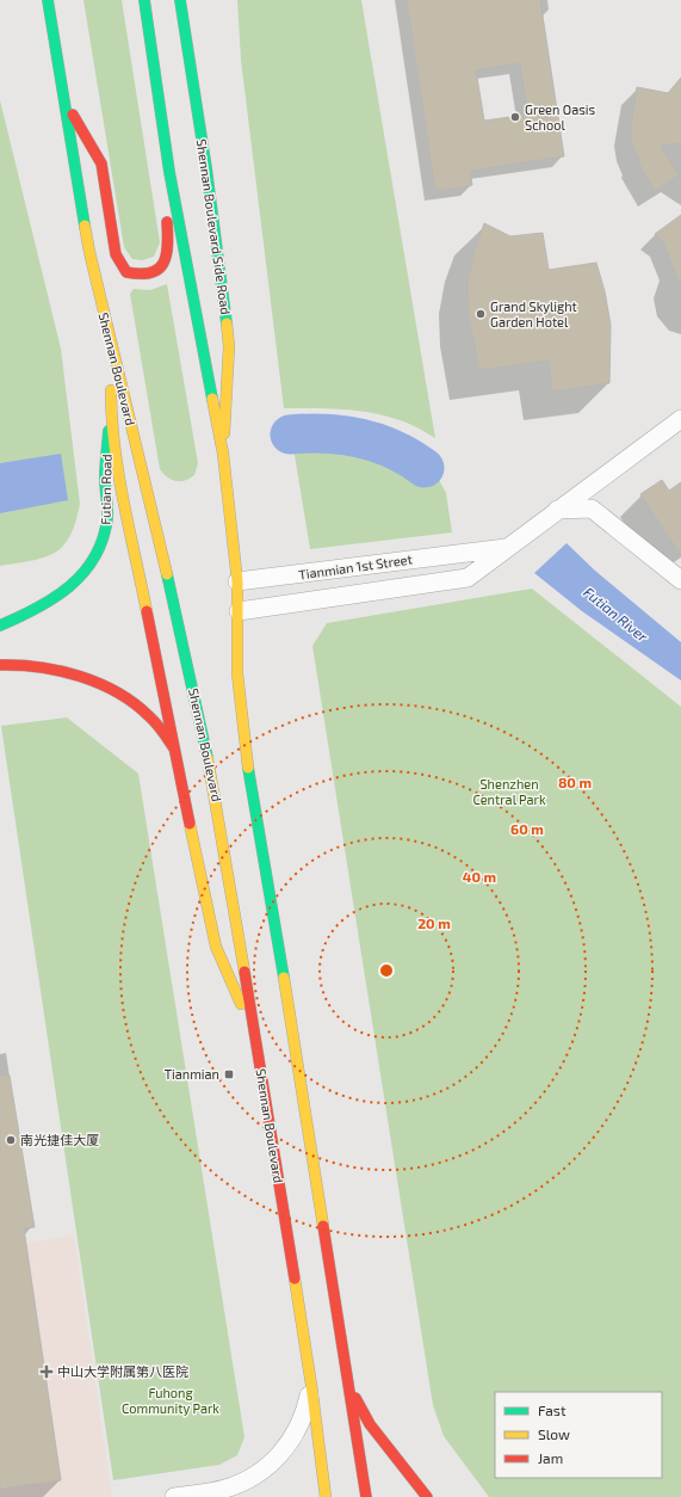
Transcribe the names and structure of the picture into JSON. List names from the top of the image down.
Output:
{
  "streets": {
    "main road": ["Shennan Boulevard Side Road", "Shennan Boulevard", "Futian Road"],
    "street": ["Tianmian 1st Street"]
  },
  "water": ["Futian River"],
  "parks": ["Shenzhen Central Park", "Fuhong Community Park"],
  "places": {
    "other": ["Green Oasis School", "Grand Skylight Garden Hotel", "南光捷佳大厦"],
    "transit": ["Tianmian"],
    "health": ["中山大学附属第八医院"]
  },
  "legend": ["Fast", "Slow", "Jam"],
  "rings": [
    "80 m",
    "60 m",
    "40 m",
    "20 m"
  ]
}
